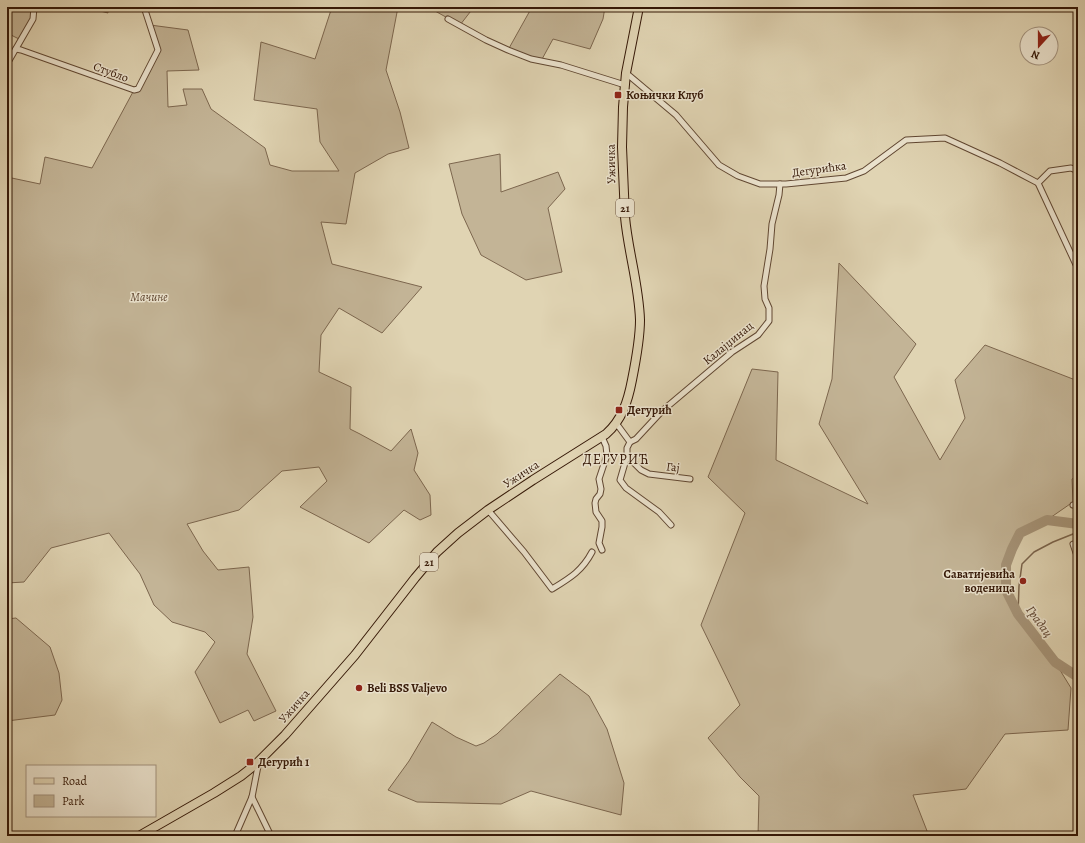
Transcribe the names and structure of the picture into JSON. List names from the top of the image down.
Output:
{
  "streets": {
    "main road": ["Ужичка", "21"],
    "street": [
      "Стубло",
      "Дегурићка",
      "Калајџинац",
      "Гај"
    ]
  },
  "crossings": [
    ["Ужичка", "Дегурићка"],
    ["Дегурићка", "Калајџинац"]
  ],
  "districts": ["ДЕГУРИЋ"],
  "water": ["Градац"],
  "parks": ["Мачине"],
  "places": {
    "transit": ["Коњички Клуб", "Дегурић", "Дегурић 1"],
    "other": ["Саватијевића воденица", "Beli BSS Valjevo"]
  },
  "legend": ["Road", "Park"],
  "north": "bottom"
}
